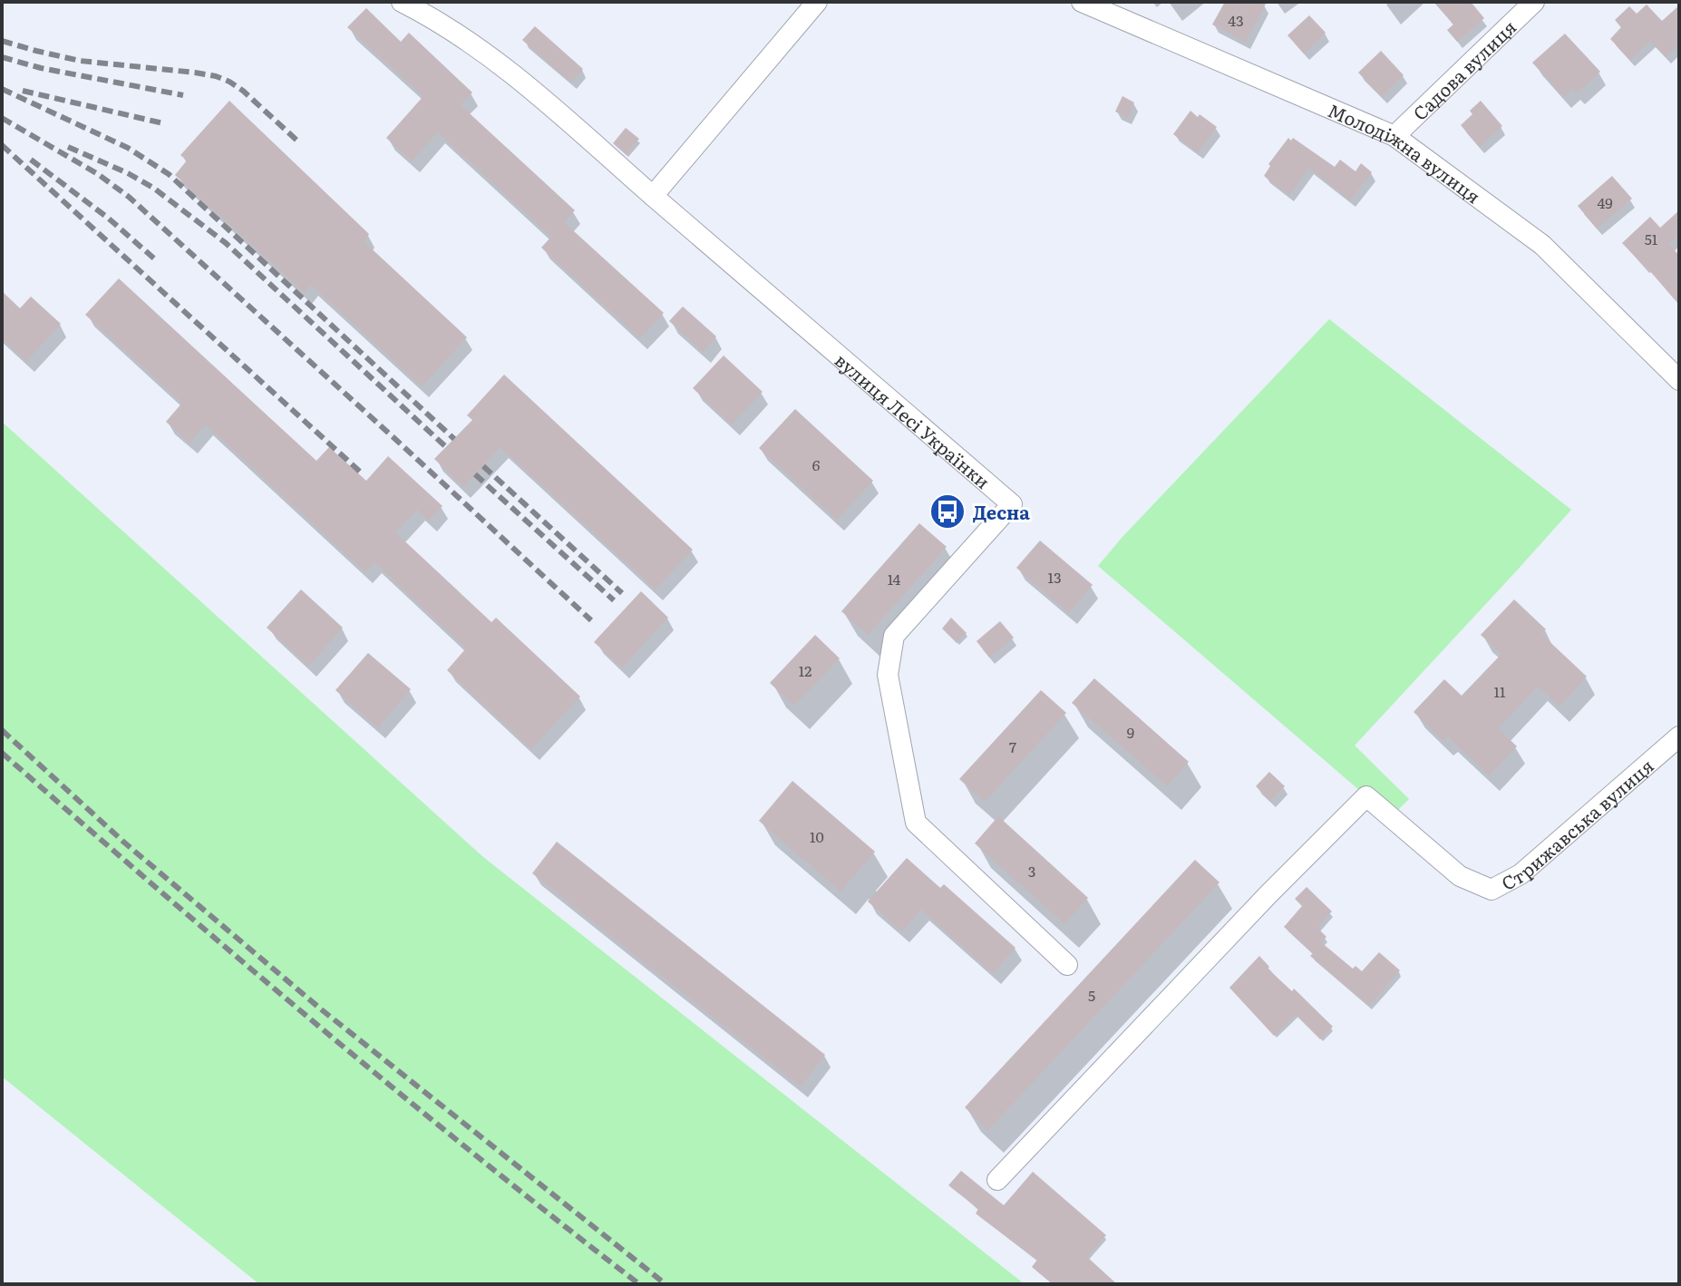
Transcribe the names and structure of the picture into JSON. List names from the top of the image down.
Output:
{
  "streets": {
    "street": [
      "Садова вулиця",
      "Молодіжна вулиця",
      "вулиця Лесі Українки",
      "Стрижавська вулиця"
    ]
  },
  "crossings": [
    ["Садова вулиця", "Молодіжна вулиця"]
  ],
  "places": {
    "bus stop": ["Десна"]
  },
  "house_numbers": [
    "43",
    "49",
    "51",
    "6",
    "13",
    "14",
    "12",
    "11",
    "9",
    "7",
    "10",
    "3",
    "5"
  ]
}
